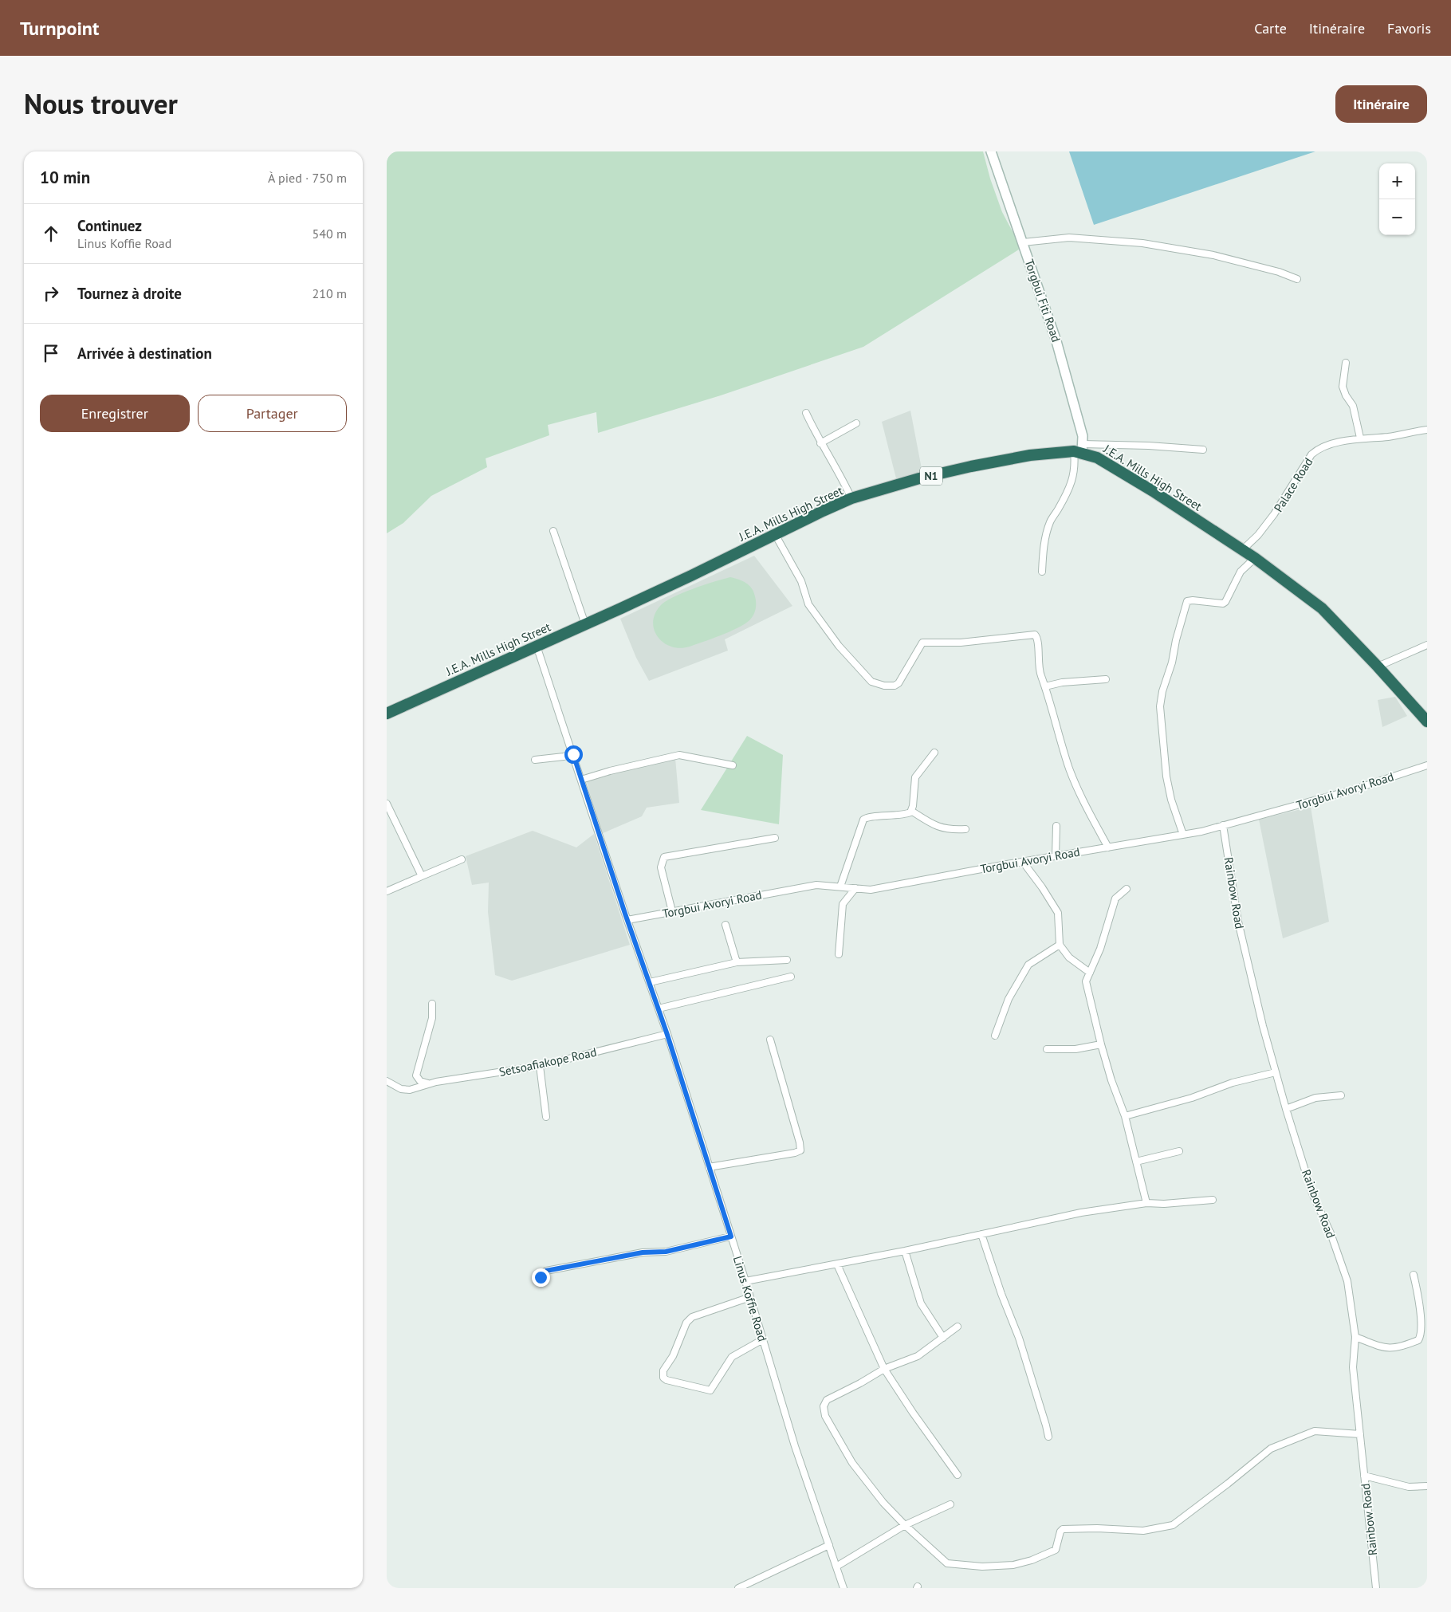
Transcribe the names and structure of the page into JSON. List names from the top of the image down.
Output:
{
  "streets": {
    "highway": ["N1", "J.E.A. Mills High Street"],
    "street": [
      "Torgbui Fiti Road",
      "Palace Road",
      "Torgbui Avoryi Road",
      "Rainbow Road",
      "Setsoafiakope Road",
      "Linus Koffie Road"
    ]
  },
  "crossings": [
    ["Torgbui Fiti Road", "J.E.A. Mills High Street"],
    ["J.E.A. Mills High Street", "Palace Road"],
    ["J.E.A. Mills High Street", "Linus Koffie Road"],
    ["Torgbui Avoryi Road", "Rainbow Road"],
    ["Torgbui Avoryi Road", "Linus Koffie Road"],
    ["Setsoafiakope Road", "Linus Koffie Road"]
  ],
  "page": {
    "header": "Turnpoint",
    "nav": ["Carte", "Itinéraire", "Favoris"],
    "title": "Nous trouver",
    "buttons": [
      "Itinéraire",
      ["Enregistrer", "Partager"]
    ],
    "heading": ["10 min", "À pied · 750 m"],
    "map_buttons": ["+", "−"],
    "list": [
      ["Continuez", "Linus Koffie Road", "540 m"],
      ["Tournez à droite", "210 m"],
      "Arrivée à destination"
    ]
  }
}
